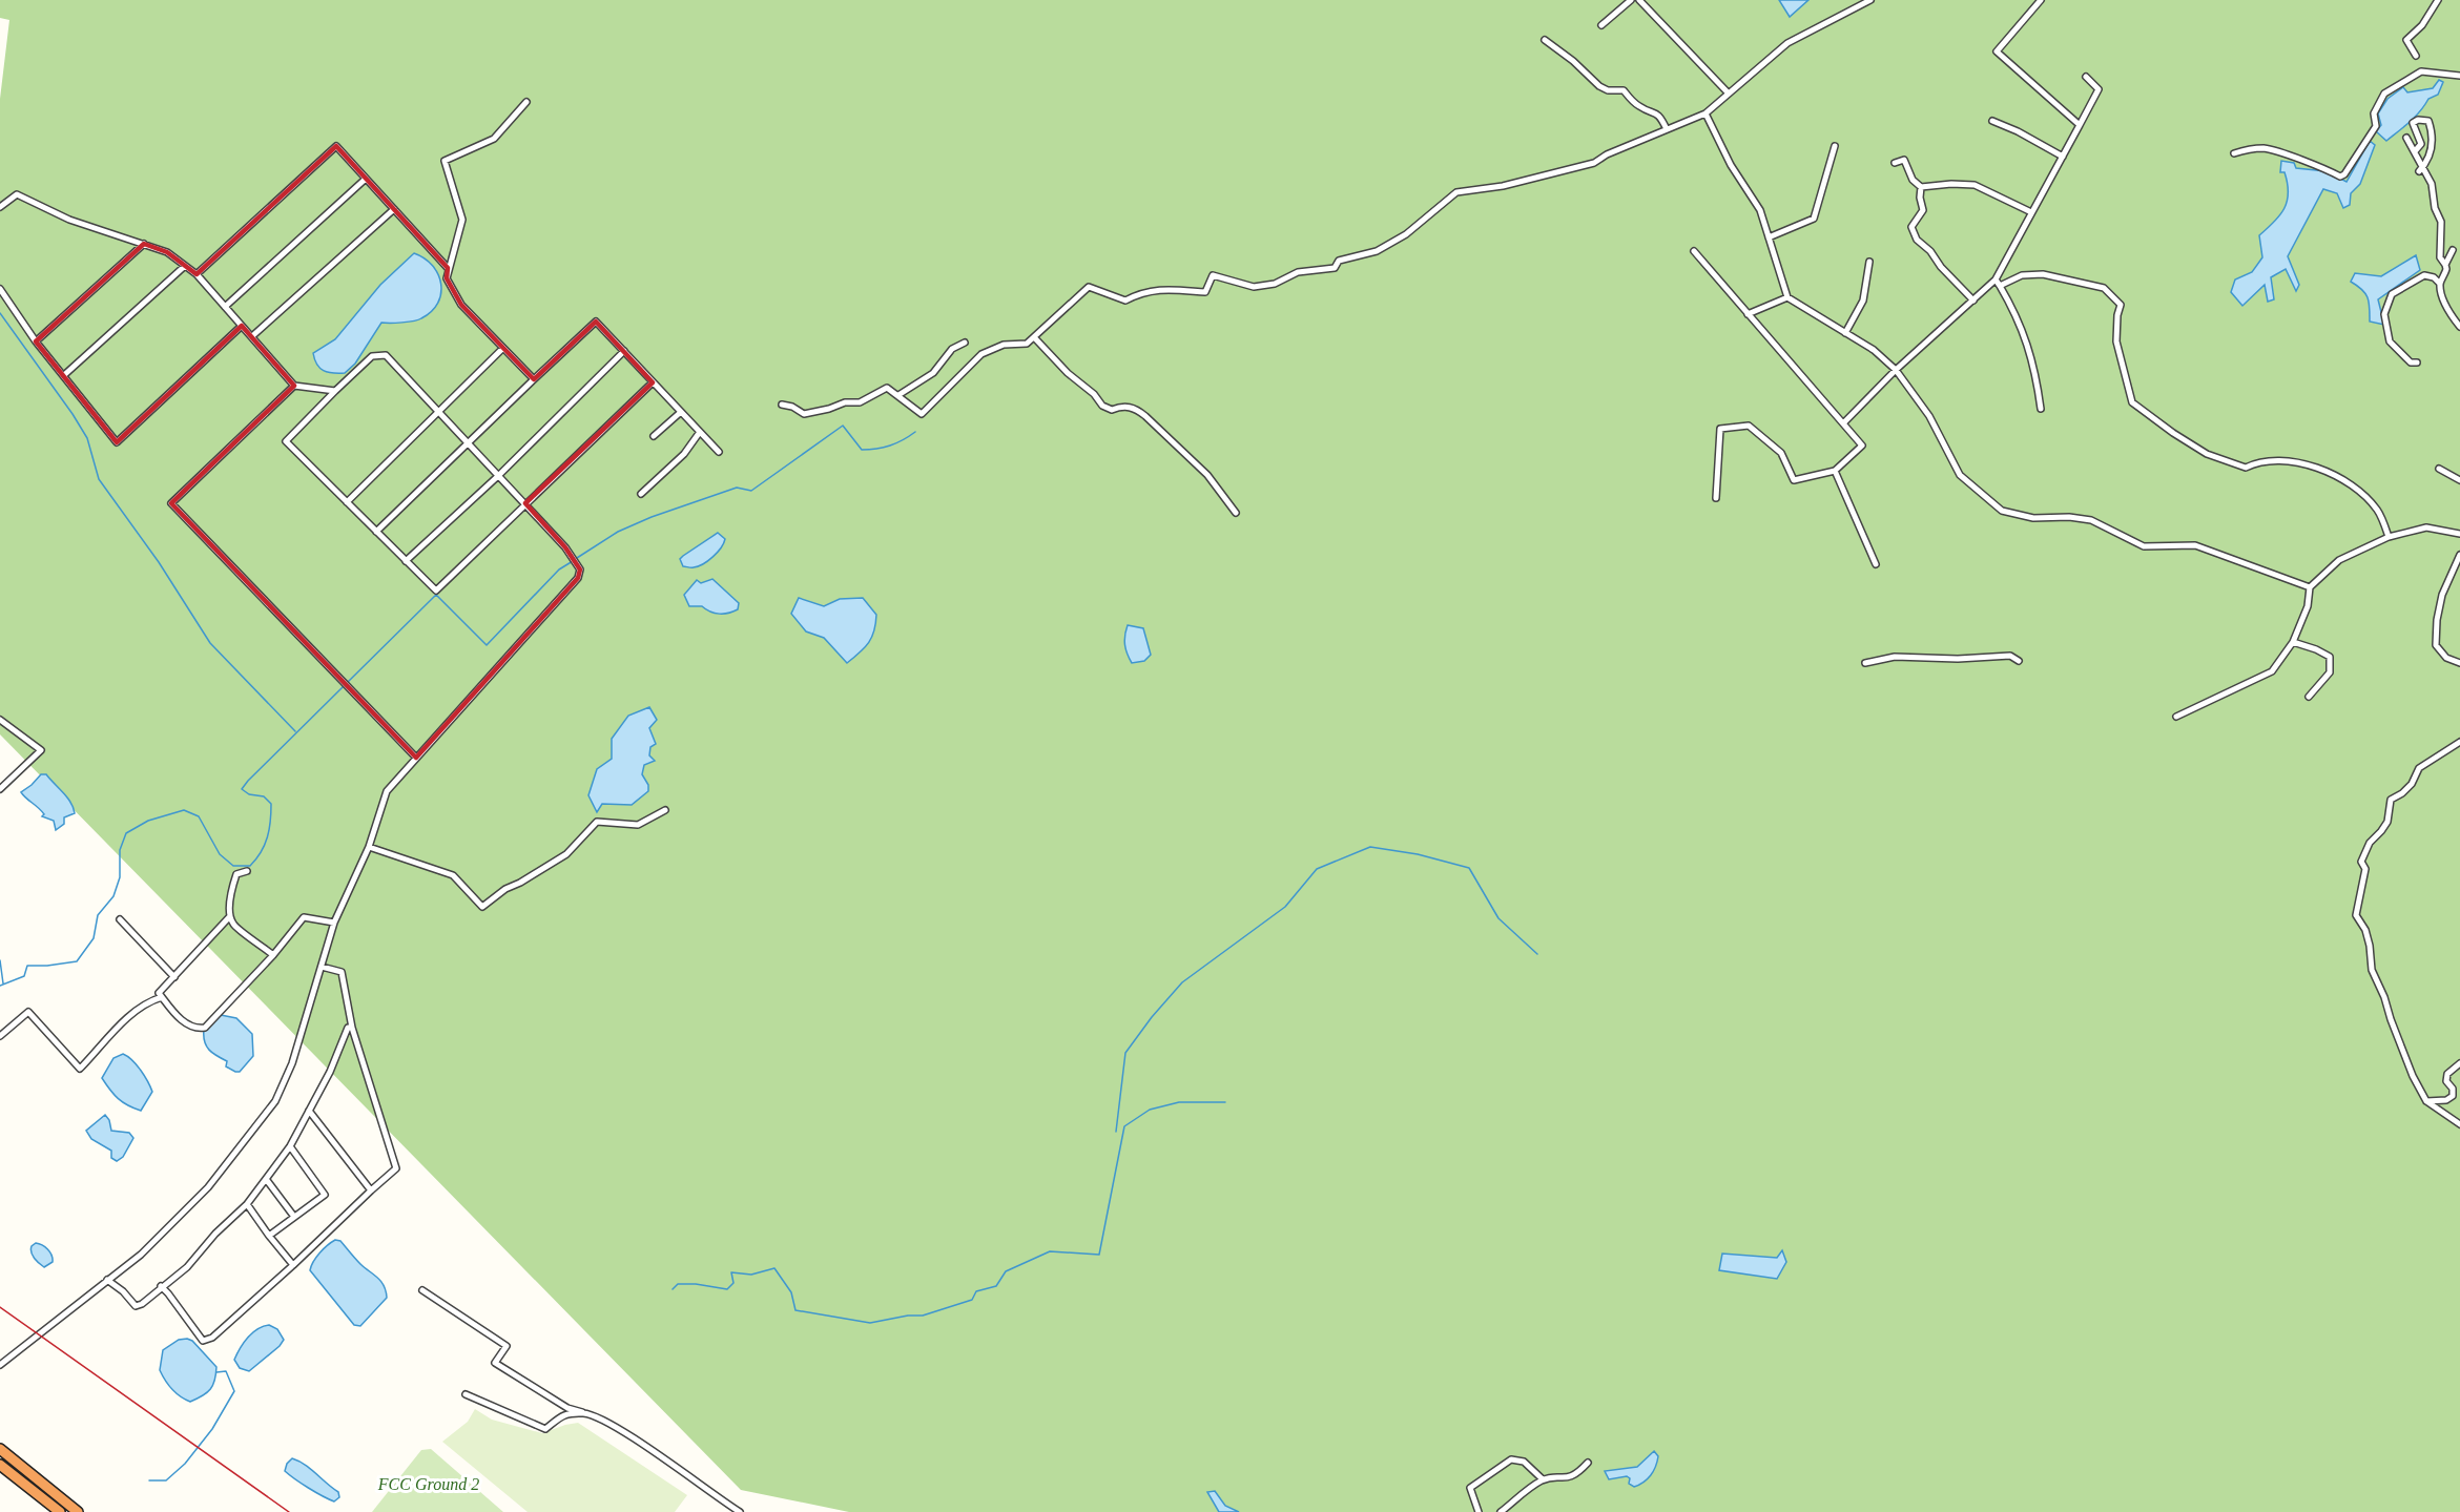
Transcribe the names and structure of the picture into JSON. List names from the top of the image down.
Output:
{
  "parks": ["FCC Ground 2"]
}
